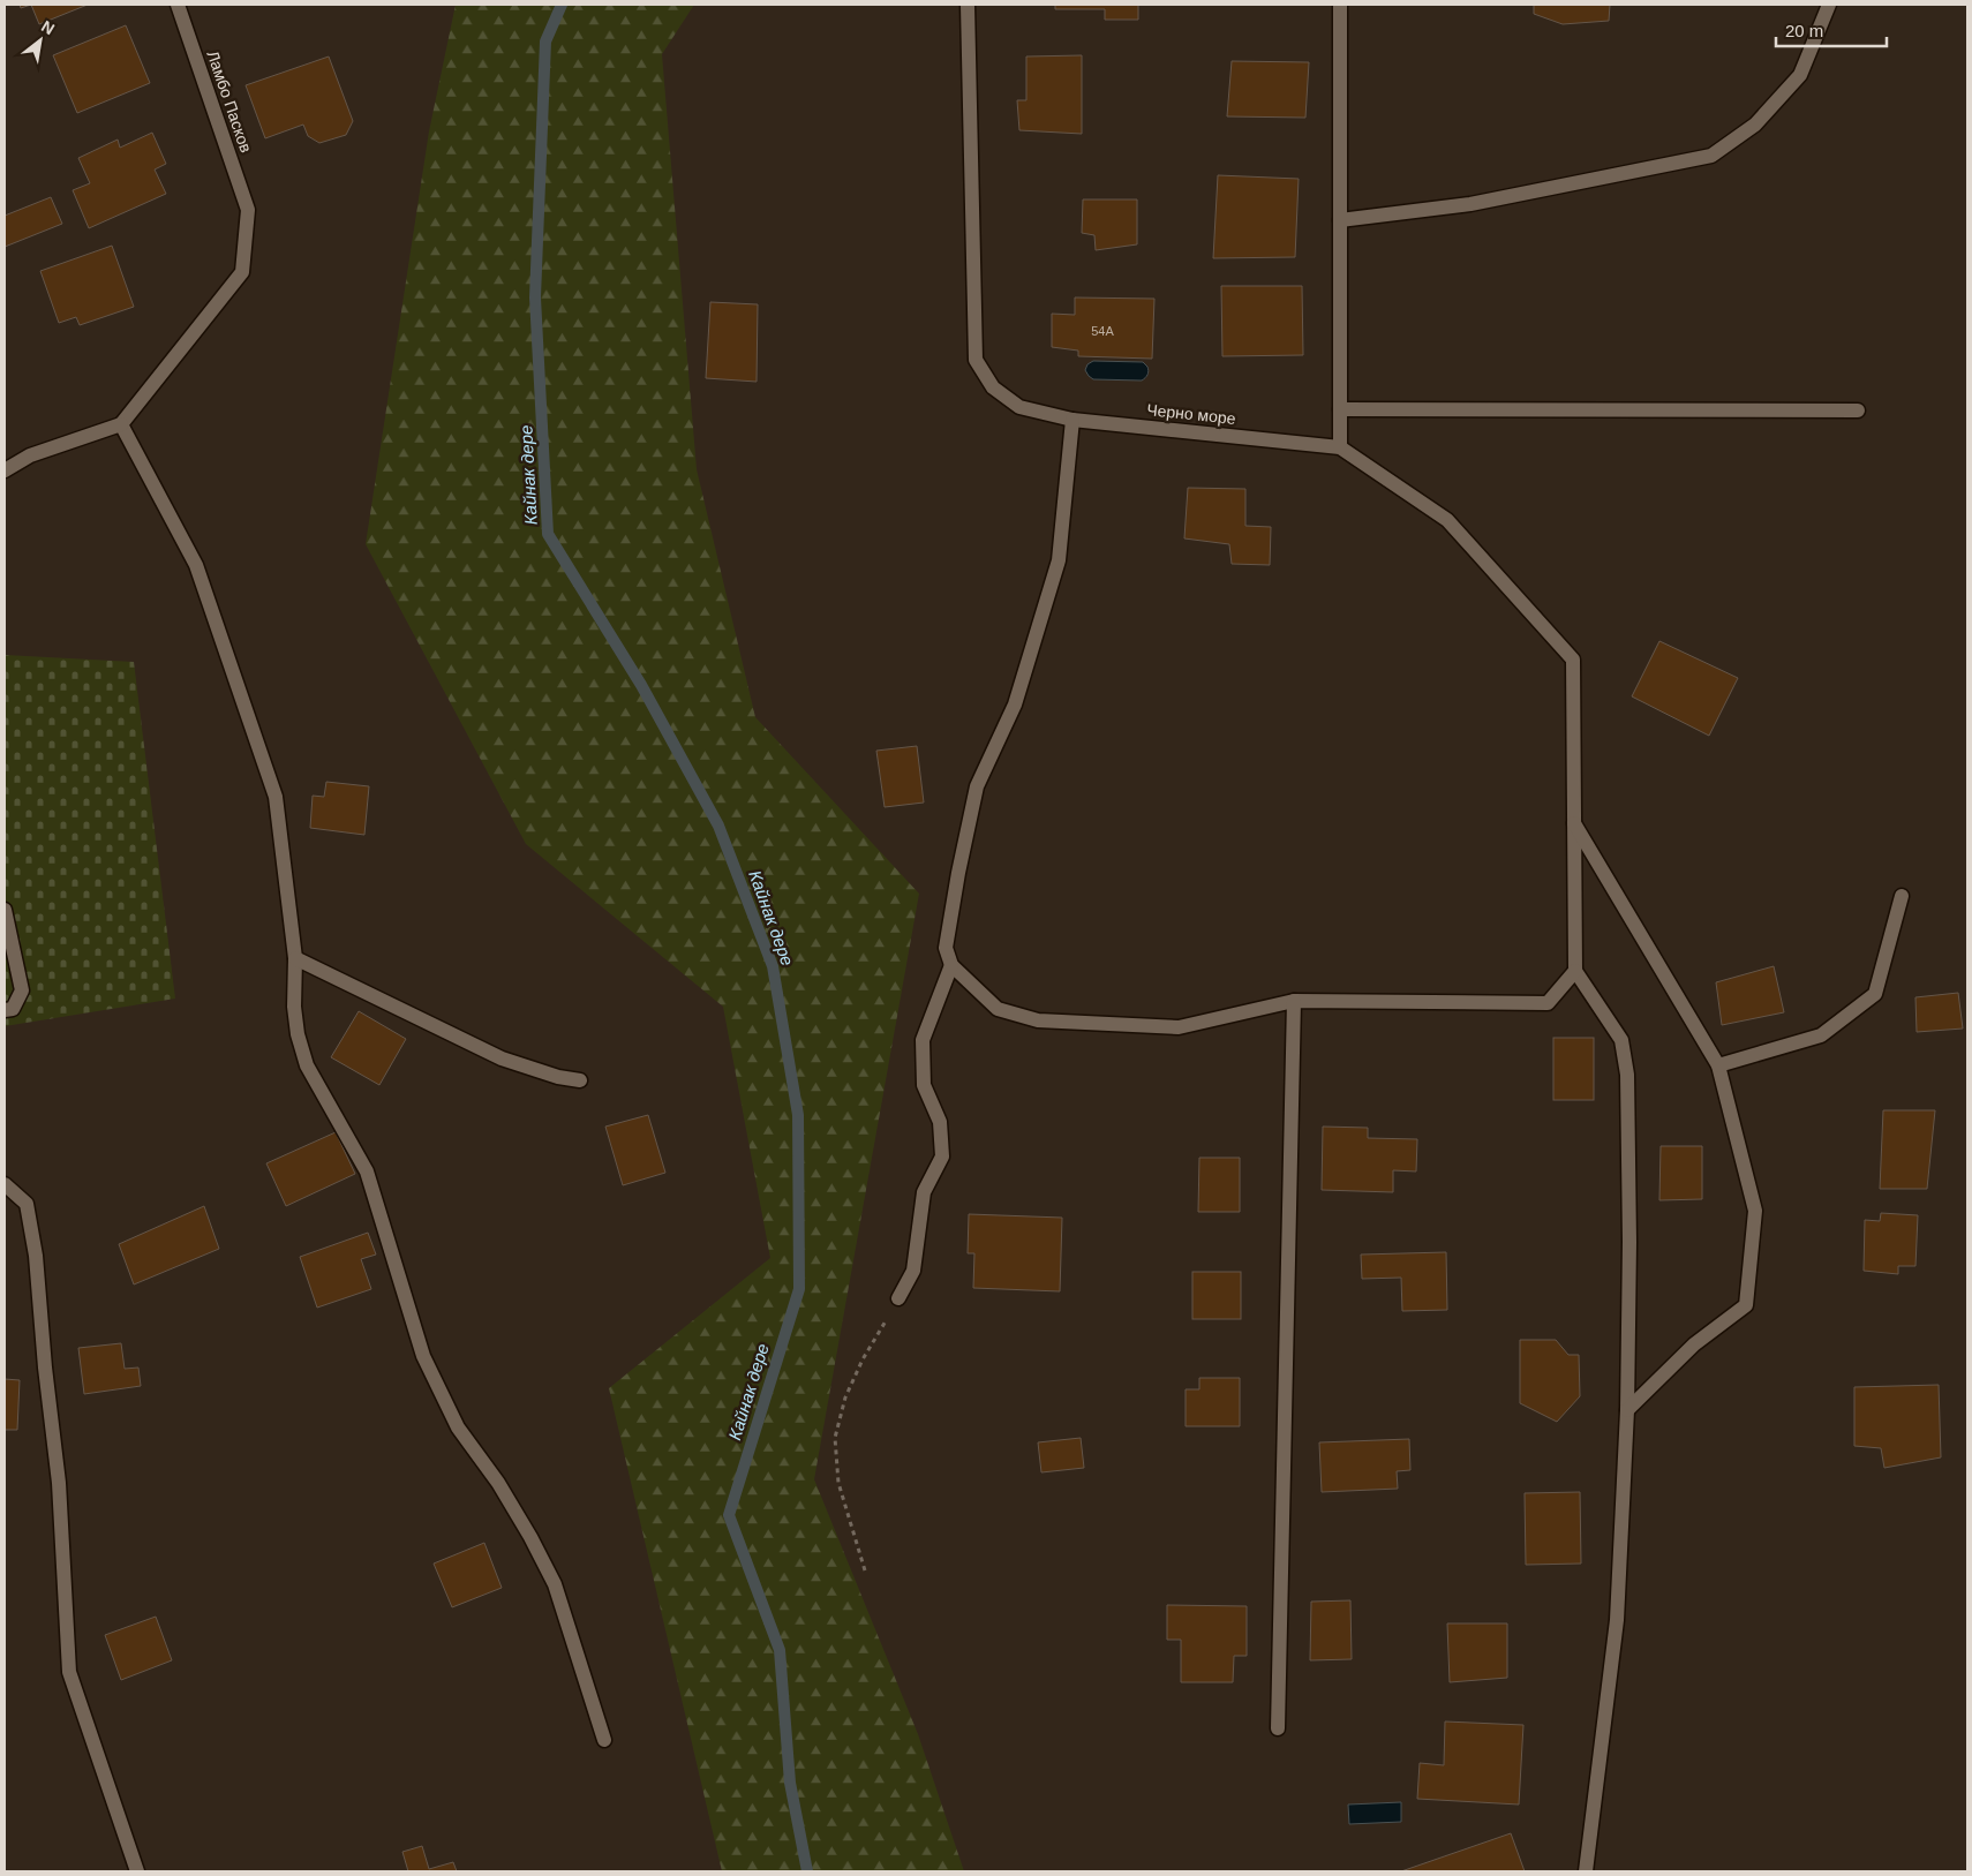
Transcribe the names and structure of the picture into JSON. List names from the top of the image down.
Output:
{
  "streets": {
    "street": ["Ламбо Пасков", "Черно море"]
  },
  "water": ["Кайнак дере"],
  "house_numbers": ["54А"],
  "scale_bar": "20 m",
  "north": "top right"
}
